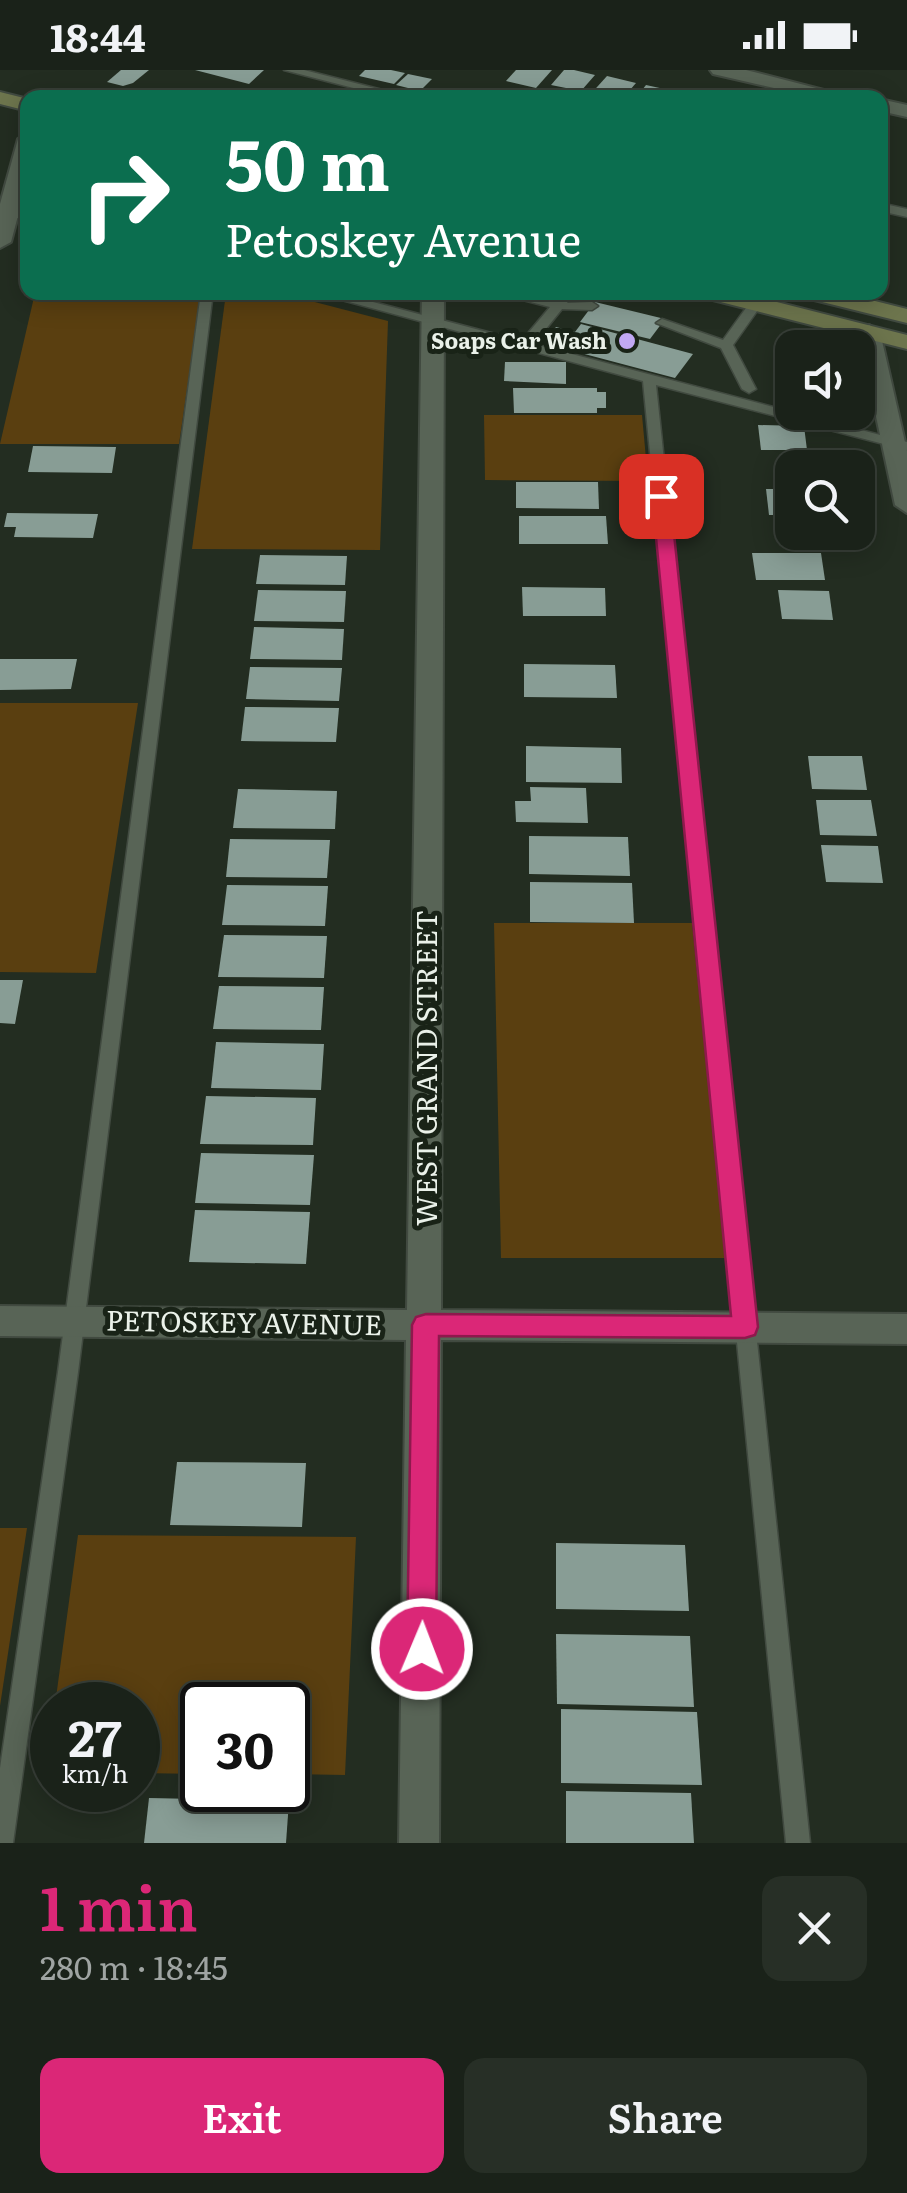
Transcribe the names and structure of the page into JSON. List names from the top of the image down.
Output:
{
  "streets": {
    "street": ["WEST GRAND STREET", "PETOSKEY AVENUE"]
  },
  "crossings": [
    ["WEST GRAND STREET", "PETOSKEY AVENUE"]
  ],
  "places": ["Soaps Car Wash"],
  "page": {
    "status": "18:44",
    "turn": ["50 m", "Petoskey Avenue"],
    "speed": "27 km/h",
    "limit": "30",
    "heading": ["1 min", "280 m · 18:45"],
    "buttons": ["Exit", "Share"]
  }
}
